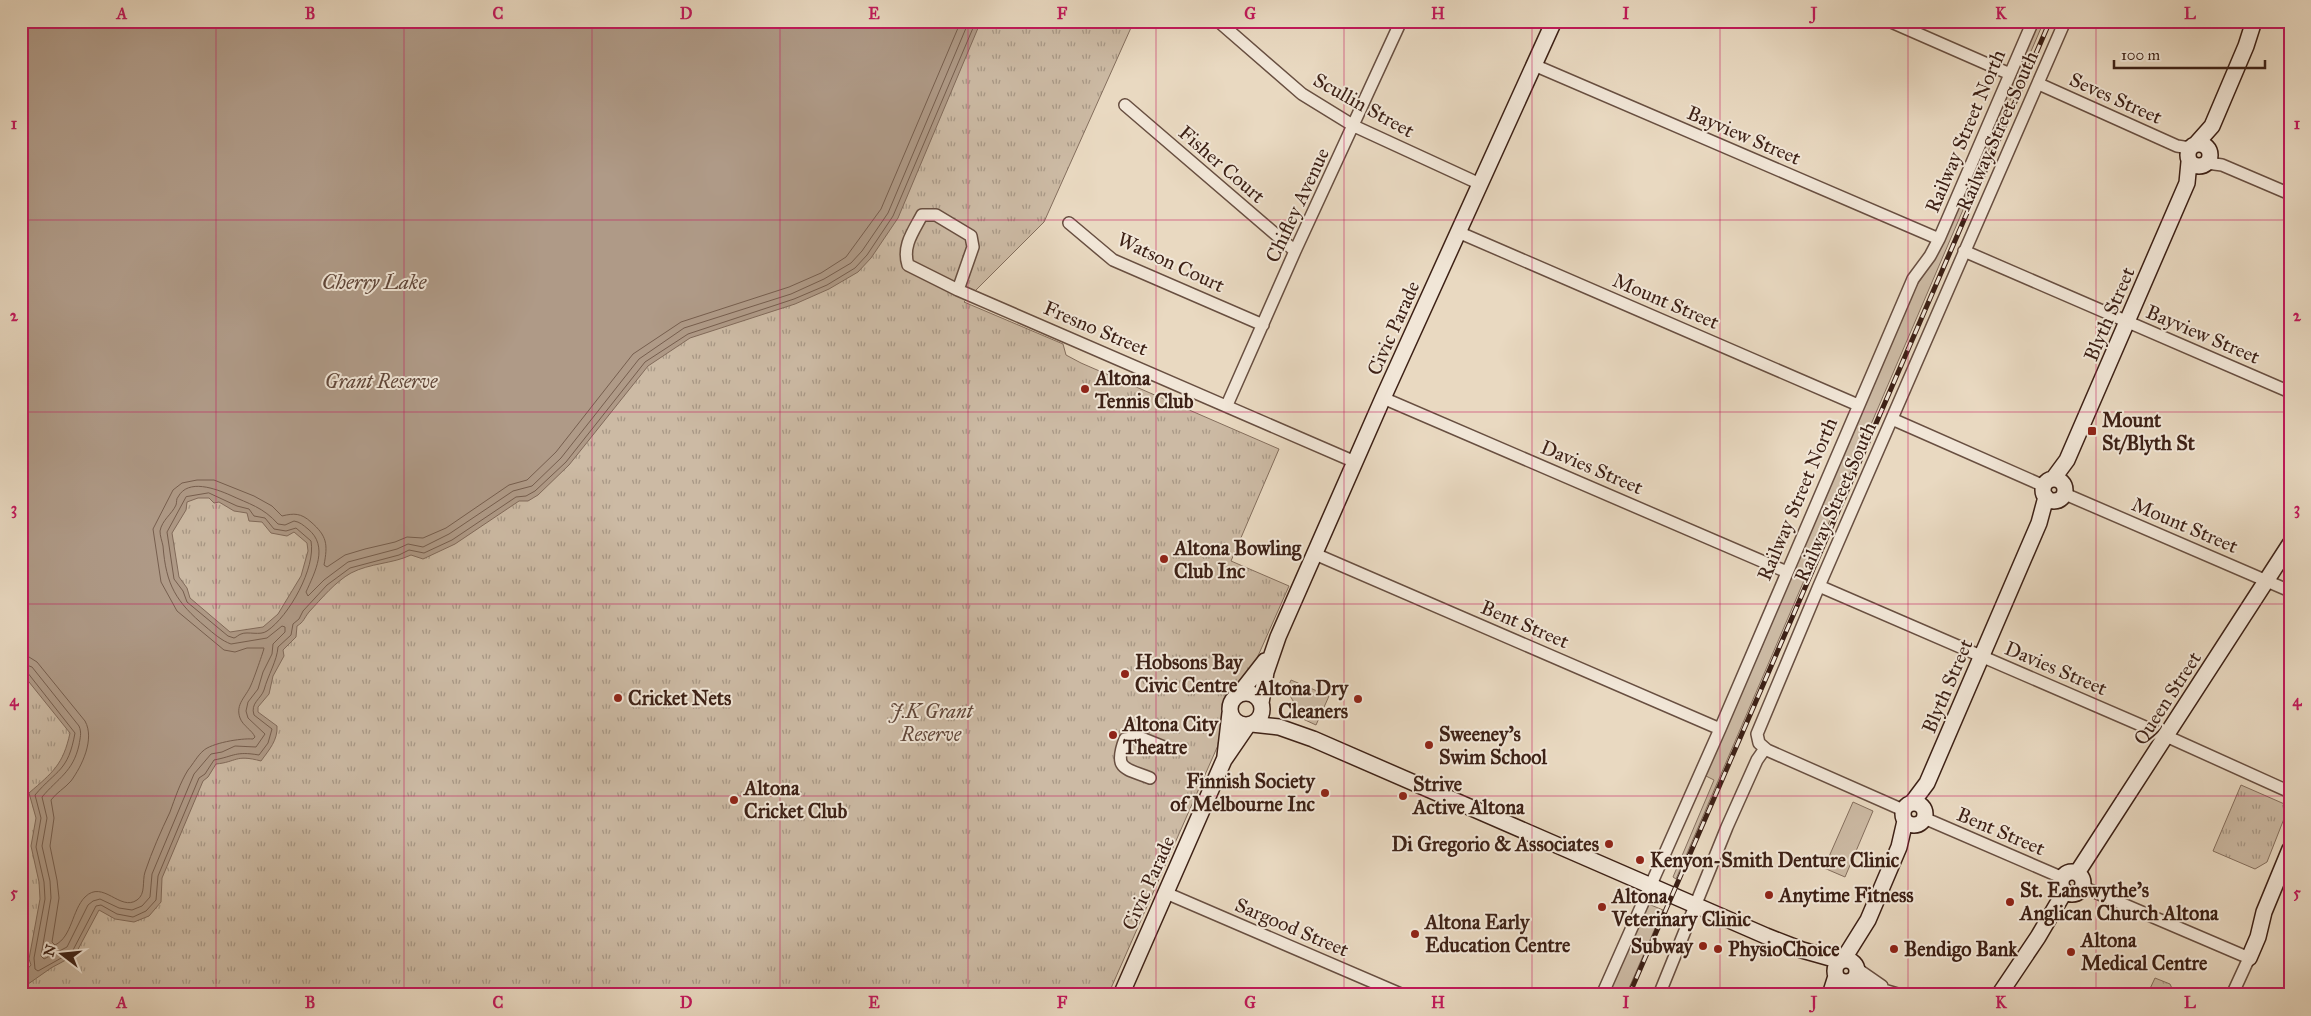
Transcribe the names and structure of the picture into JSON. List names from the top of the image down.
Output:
{
  "streets": {
    "street": [
      "Seves Street",
      "Scullin Street",
      "Railway Street North",
      "Railway Street South",
      "Bayview Street",
      "Fisher Court",
      "Chifley Avenue",
      "Watson Court",
      "Mount Street",
      "Blyth Street",
      "Fresno Street",
      "Civic Parade",
      "Davies Street",
      "Bent Street",
      "Queen Street",
      "Sargood Street"
    ]
  },
  "crossings": [
    ["Seves Street", "Railway Street South"],
    ["Seves Street", "Blyth Street"],
    ["Scullin Street", "Chifley Avenue"],
    ["Scullin Street", "Civic Parade"],
    ["Railway Street North", "Bayview Street"],
    ["Railway Street North", "Mount Street"],
    ["Railway Street North", "Davies Street"],
    ["Railway Street North", "Bent Street"],
    ["Railway Street South", "Bayview Street"],
    ["Railway Street South", "Mount Street"],
    ["Railway Street South", "Davies Street"],
    ["Railway Street South", "Bent Street"],
    ["Bayview Street", "Blyth Street"],
    ["Bayview Street", "Civic Parade"],
    ["Fisher Court", "Chifley Avenue"],
    ["Chifley Avenue", "Watson Court"],
    ["Chifley Avenue", "Fresno Street"],
    ["Mount Street", "Blyth Street"],
    ["Mount Street", "Civic Parade"],
    ["Mount Street", "Queen Street"],
    ["Blyth Street", "Davies Street"],
    ["Blyth Street", "Bent Street"],
    ["Fresno Street", "Civic Parade"],
    ["Civic Parade", "Davies Street"],
    ["Civic Parade", "Bent Street"],
    ["Civic Parade", "Sargood Street"],
    ["Davies Street", "Queen Street"]
  ],
  "water": ["Cherry Lake"],
  "parks": ["Grant Reserve", "J.K Grant Reserve"],
  "places": {
    "other": [
      "Altona Tennis Club",
      "Altona Bowling Club Inc",
      "Hobsons Bay Civic Centre",
      "Cricket Nets",
      "Altona Dry Cleaners",
      "Altona City Theatre",
      "Sweeney's Swim School",
      "Finnish Society of Melbourne Inc",
      "Strive Active Altona",
      "Altona Cricket Club",
      "Di Gregorio & Associates",
      "Kenyon-Smith Denture Clinic",
      "Anytime Fitness",
      "St. Eanswythe's Anglican Church Altona",
      "Altona Veterinary Clinic",
      "Altona Early Education Centre",
      "Subway",
      "PhysioChoice",
      "Bendigo Bank",
      "Altona Medical Centre"
    ],
    "transit": ["Mount St/Blyth St"]
  },
  "scale_bar": "100 m",
  "north": "left",
  "grid": {
    "columns": [
      "A",
      "B",
      "C",
      "D",
      "E",
      "F",
      "G",
      "H",
      "I",
      "J",
      "K",
      "L"
    ],
    "rows": [
      "1",
      "2",
      "3",
      "4",
      "5"
    ]
  }
}
